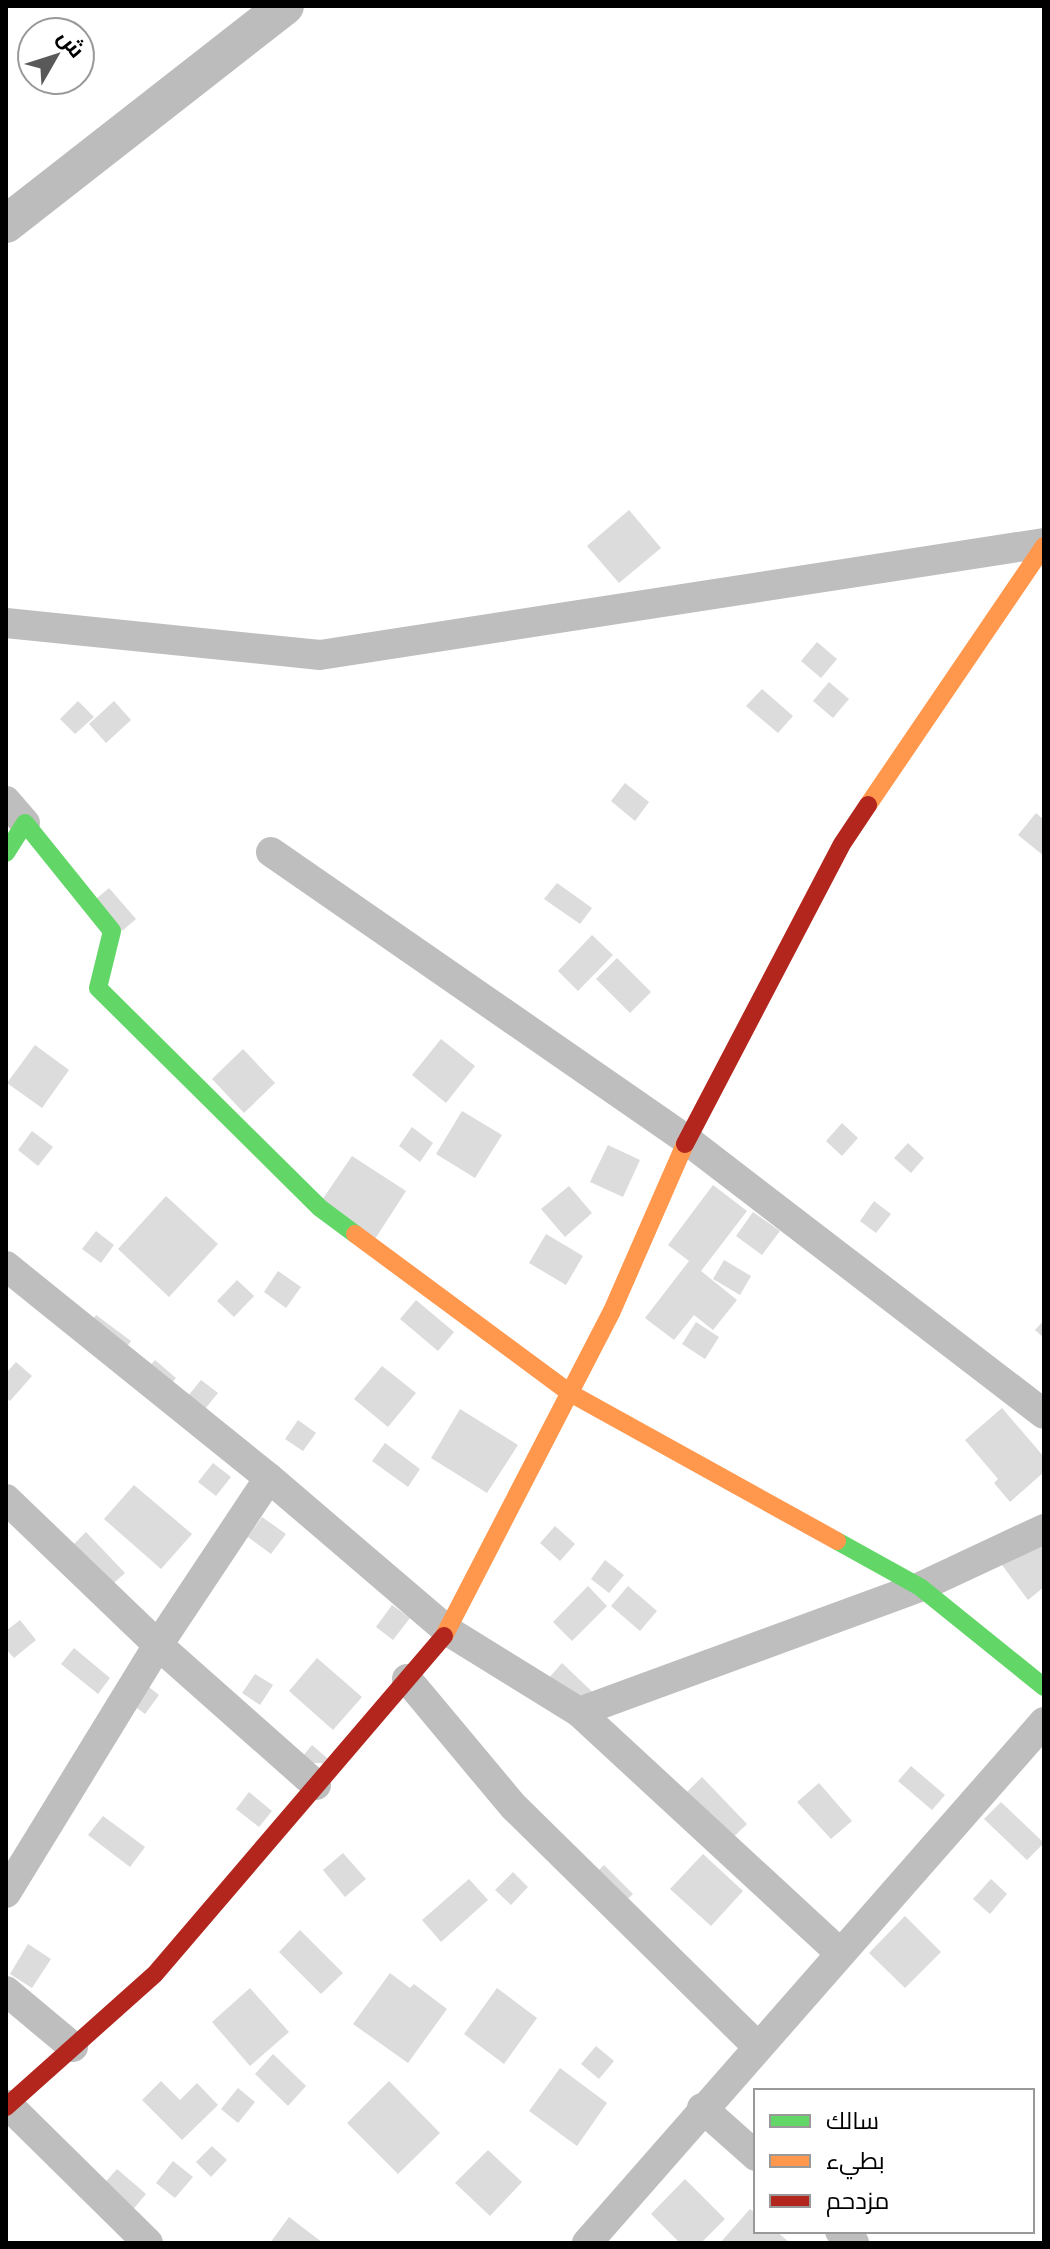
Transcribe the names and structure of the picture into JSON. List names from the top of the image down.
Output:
{
  "legend": ["سالك", "بطيء", "مزدحم"],
  "north": "top right"
}
